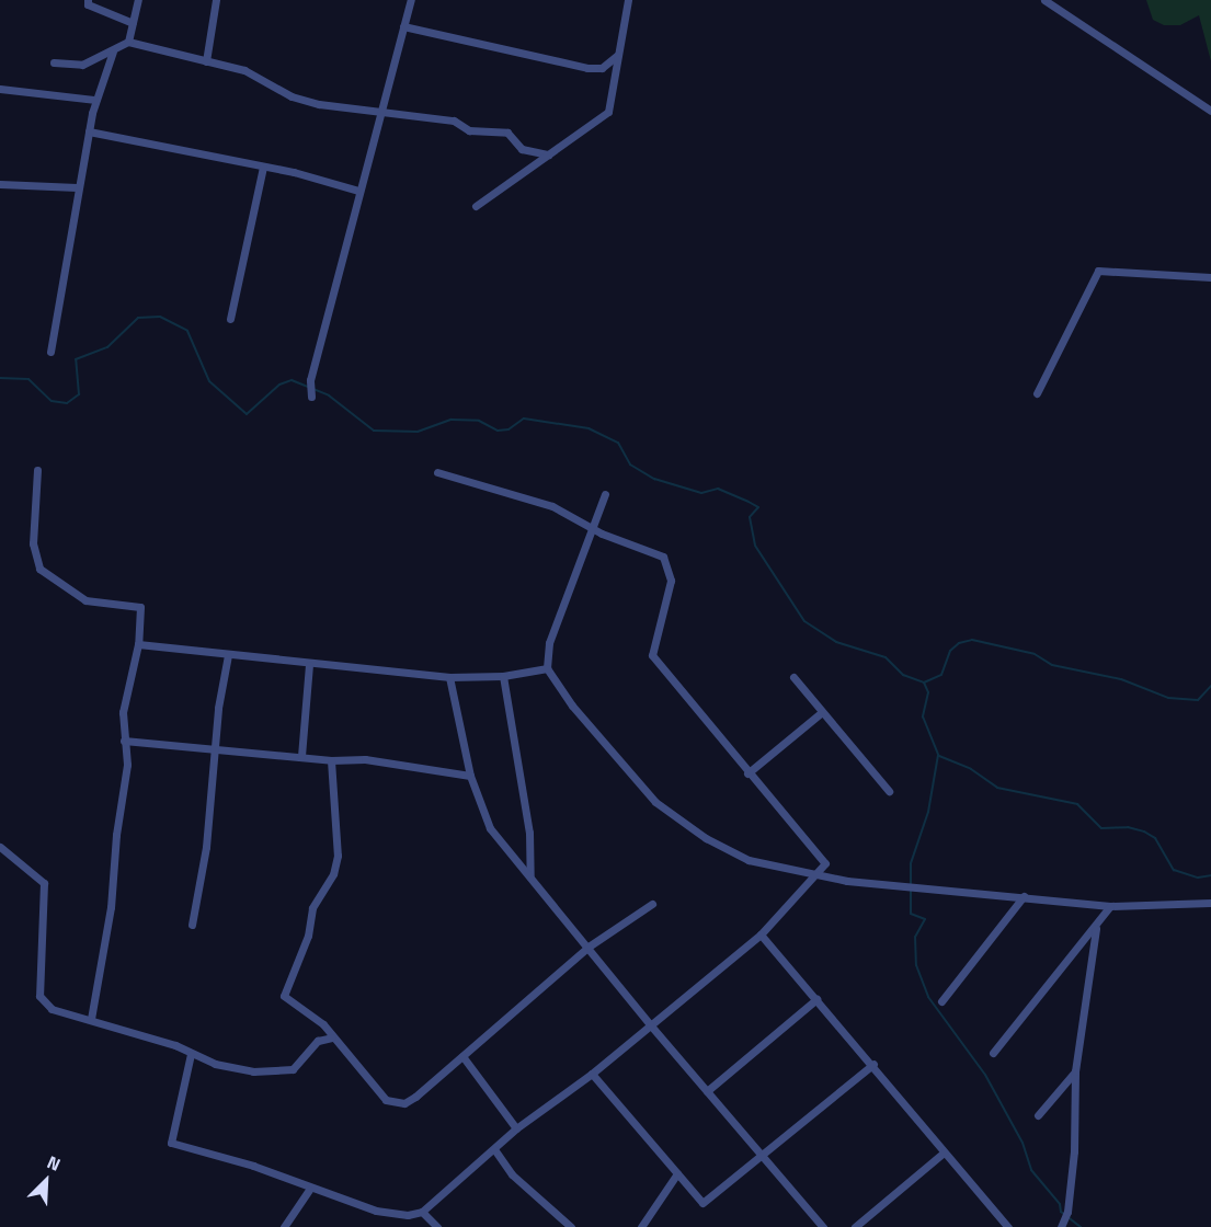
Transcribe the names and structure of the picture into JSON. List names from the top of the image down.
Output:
{
  "north": "top right"
}
